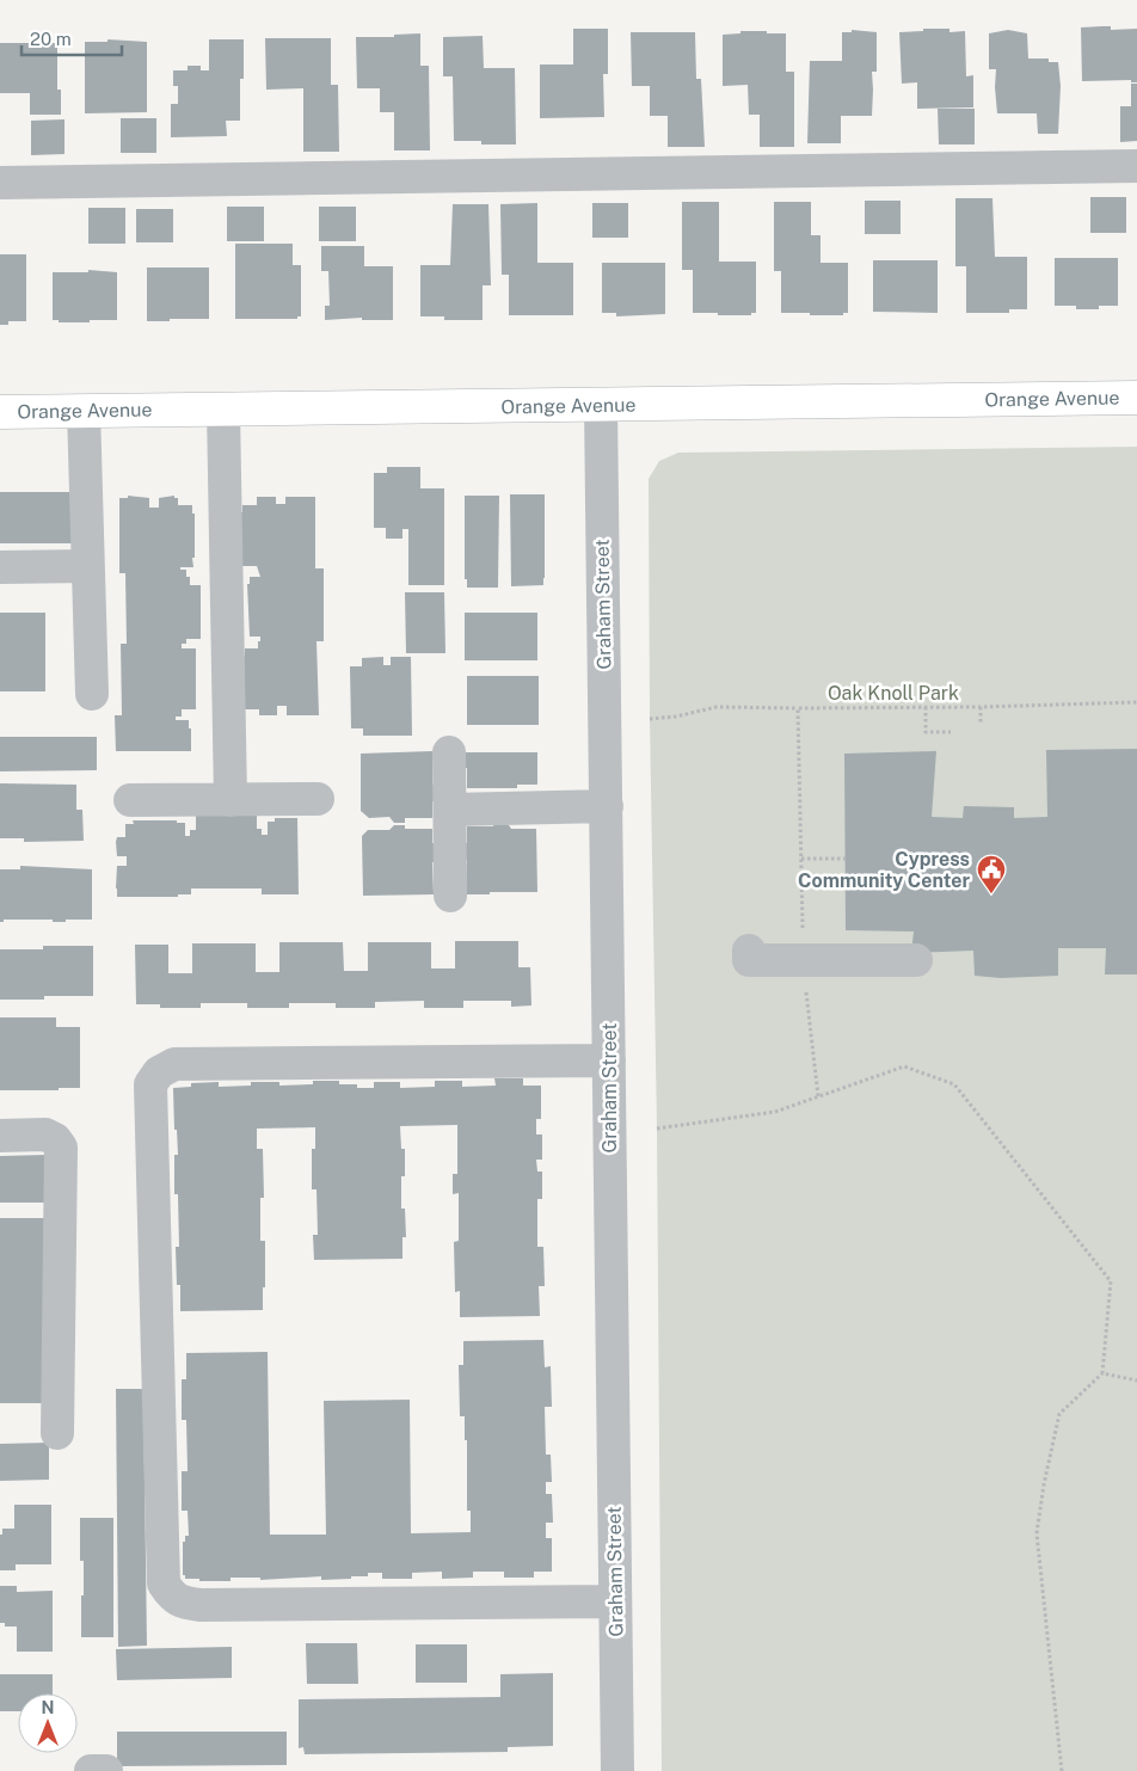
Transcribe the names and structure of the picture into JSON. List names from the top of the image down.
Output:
{
  "streets": {
    "main road": ["Orange Avenue"],
    "street": ["Graham Street"]
  },
  "crossings": [
    ["Orange Avenue", "Graham Street"]
  ],
  "parks": ["Oak Knoll Park"],
  "places": {
    "public building": ["Cypress Community Center"]
  },
  "scale_bar": "20 m",
  "north": "top"
}
